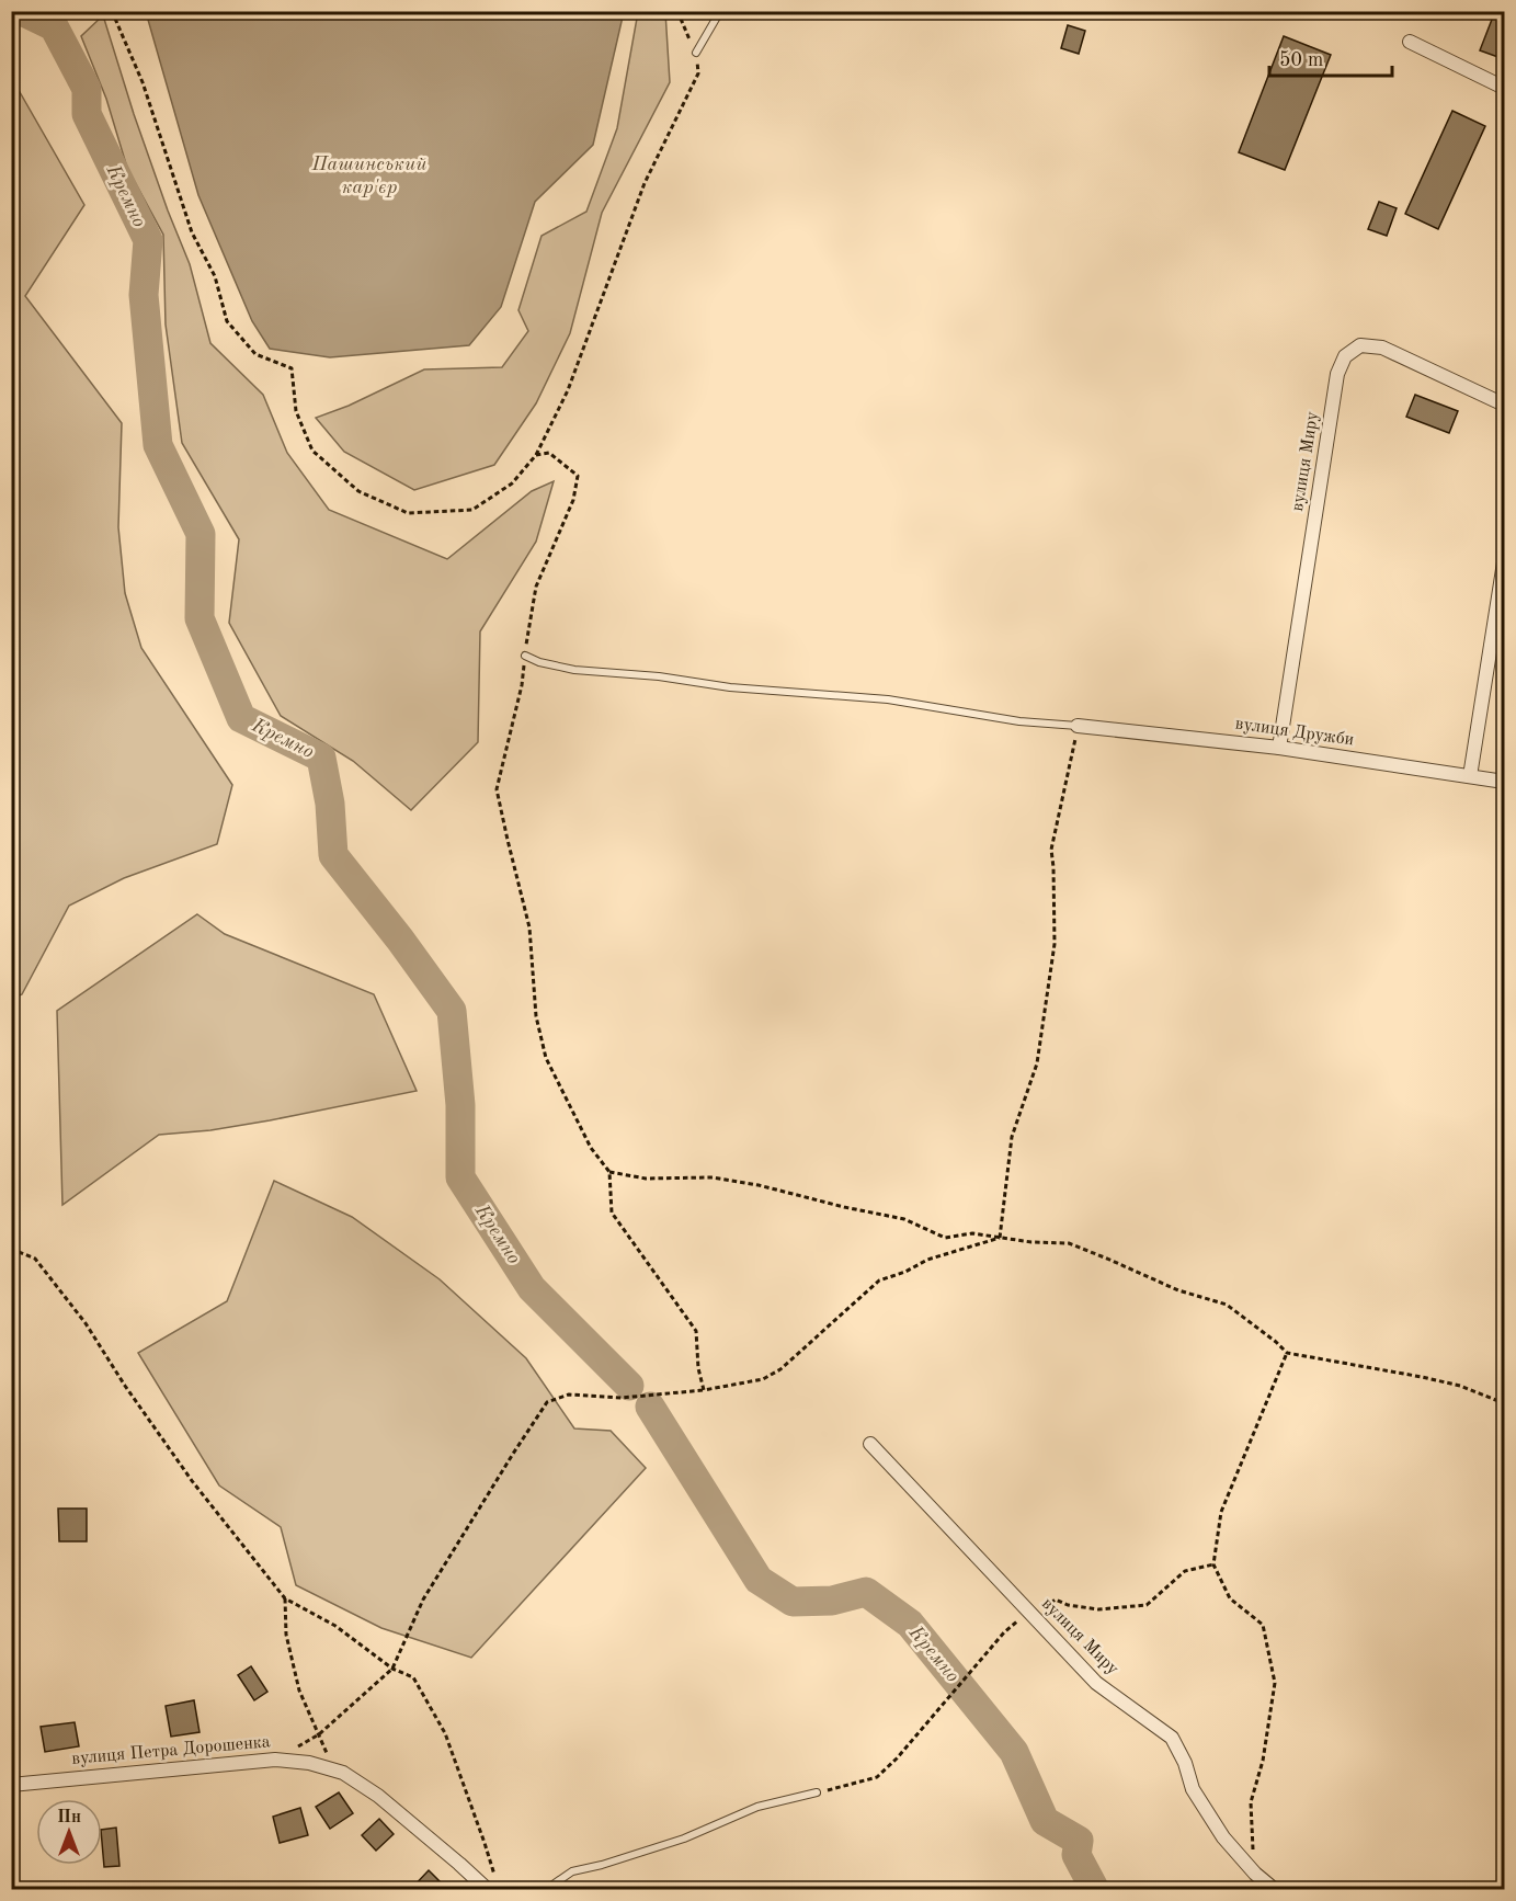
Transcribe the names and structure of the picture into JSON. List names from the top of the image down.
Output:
{
  "streets": {
    "street": ["вулиця Миру", "вулиця Дружби", "вулиця Петра Дорошенка"]
  },
  "crossings": [
    ["вулиця Миру", "вулиця Дружби"]
  ],
  "water": ["Пашинський кар'єр", "Кремно"],
  "scale_bar": "50 m",
  "north": "top"
}
